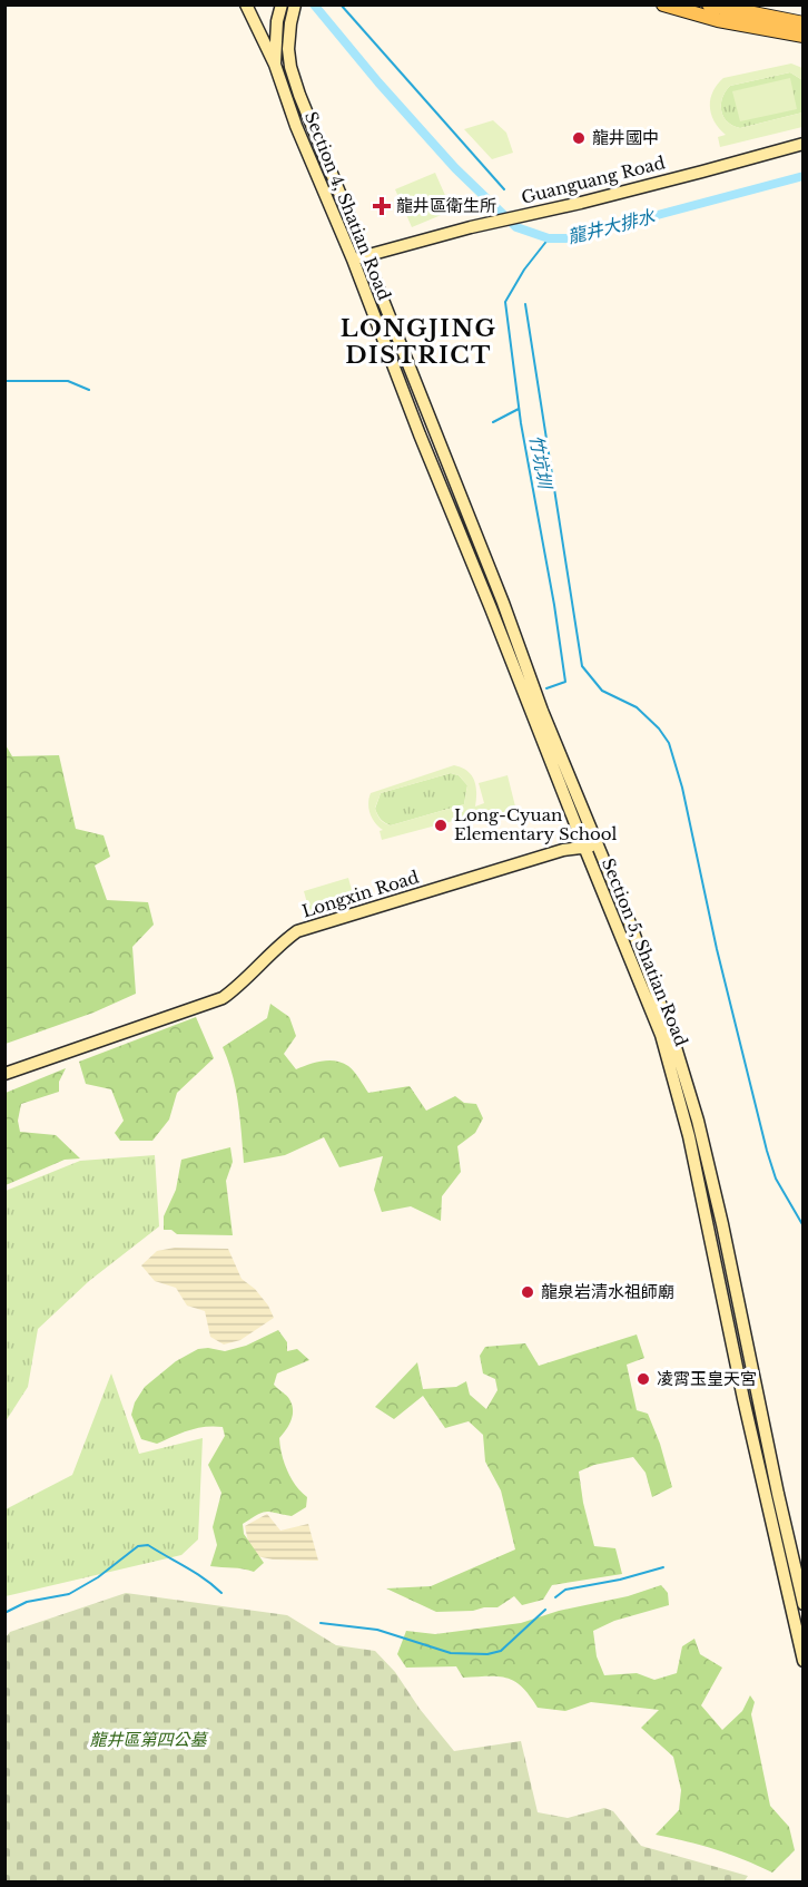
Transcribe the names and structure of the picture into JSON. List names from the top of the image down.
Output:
{
  "streets": {
    "street": [
      "Guanguang Road",
      "Section 4, Shatian Road",
      "Longxin Road",
      "Section 5, Shatian Road"
    ]
  },
  "crossings": [
    ["Guanguang Road", "Section 4, Shatian Road"],
    ["Section 4, Shatian Road", "Section 5, Shatian Road"],
    ["Longxin Road", "Section 5, Shatian Road"]
  ],
  "districts": ["LONGJING DISTRICT"],
  "water": ["龍井大排水", "竹坑圳"],
  "parks": ["龍井區第四公墓"],
  "places": {
    "other": [
      "龍井國中",
      "Long-Cyuan Elementary School",
      "龍泉岩清水祖師廟",
      "凌霄玉皇天宮"
    ],
    "health": ["龍井區衛生所"]
  }
}
